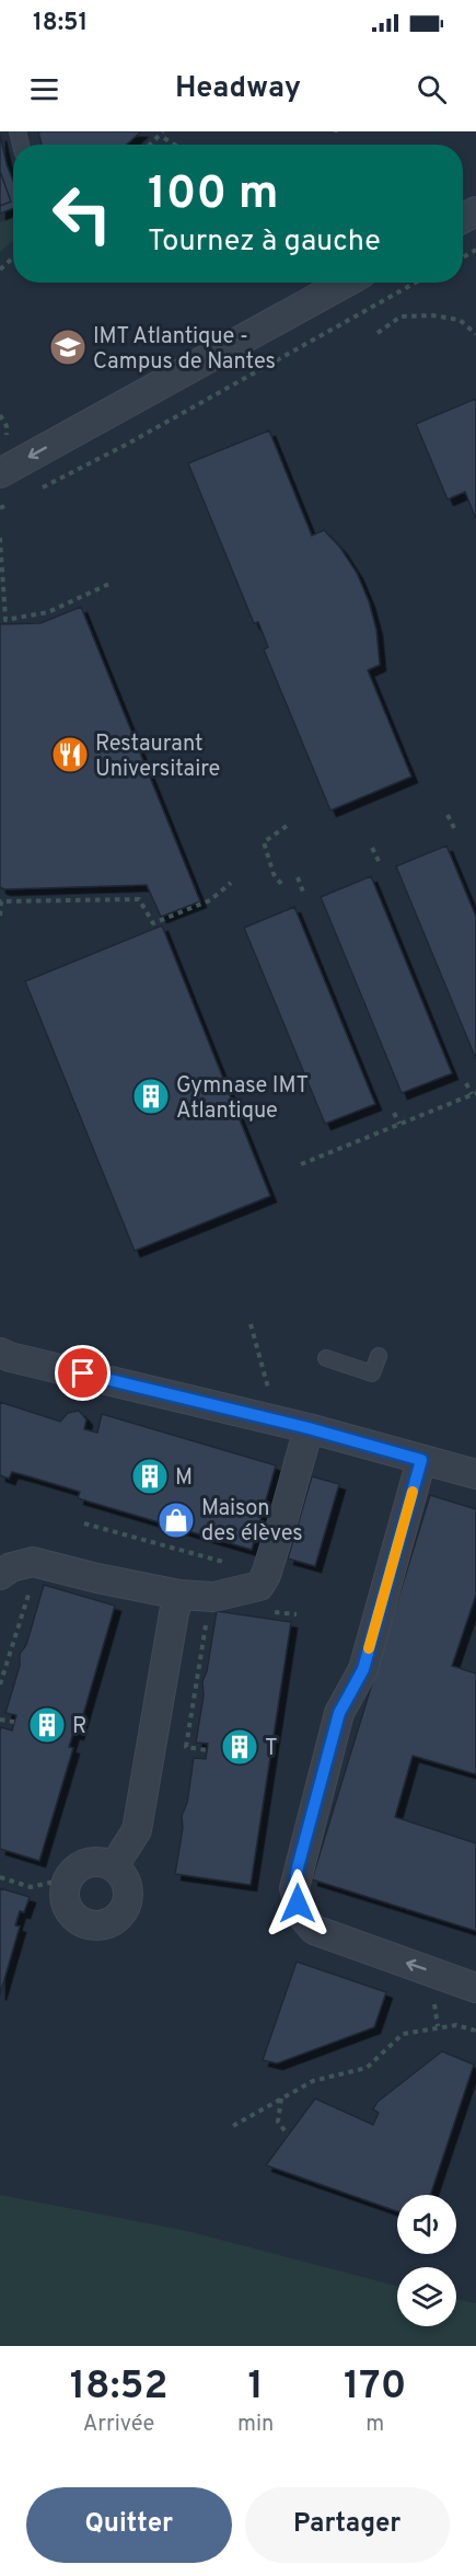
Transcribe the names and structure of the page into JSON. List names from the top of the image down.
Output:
{
  "places": {
    "school or university": ["IMT Atlantique - Campus de Nantes"],
    "restaurant": ["Restaurant Universitaire"],
    "building": [
      "Gymnase IMT Atlantique",
      "M",
      "R",
      "T"
    ],
    "shop": ["Maison des élèves"]
  },
  "page": {
    "status": "18:51",
    "header": "Headway",
    "turn": ["100 m", "Tournez à gauche"],
    "eta": [
      "18:52",
      "Arrivée",
      "1",
      "min",
      "170",
      "m"
    ],
    "buttons": ["Quitter", "Partager"]
  }
}
